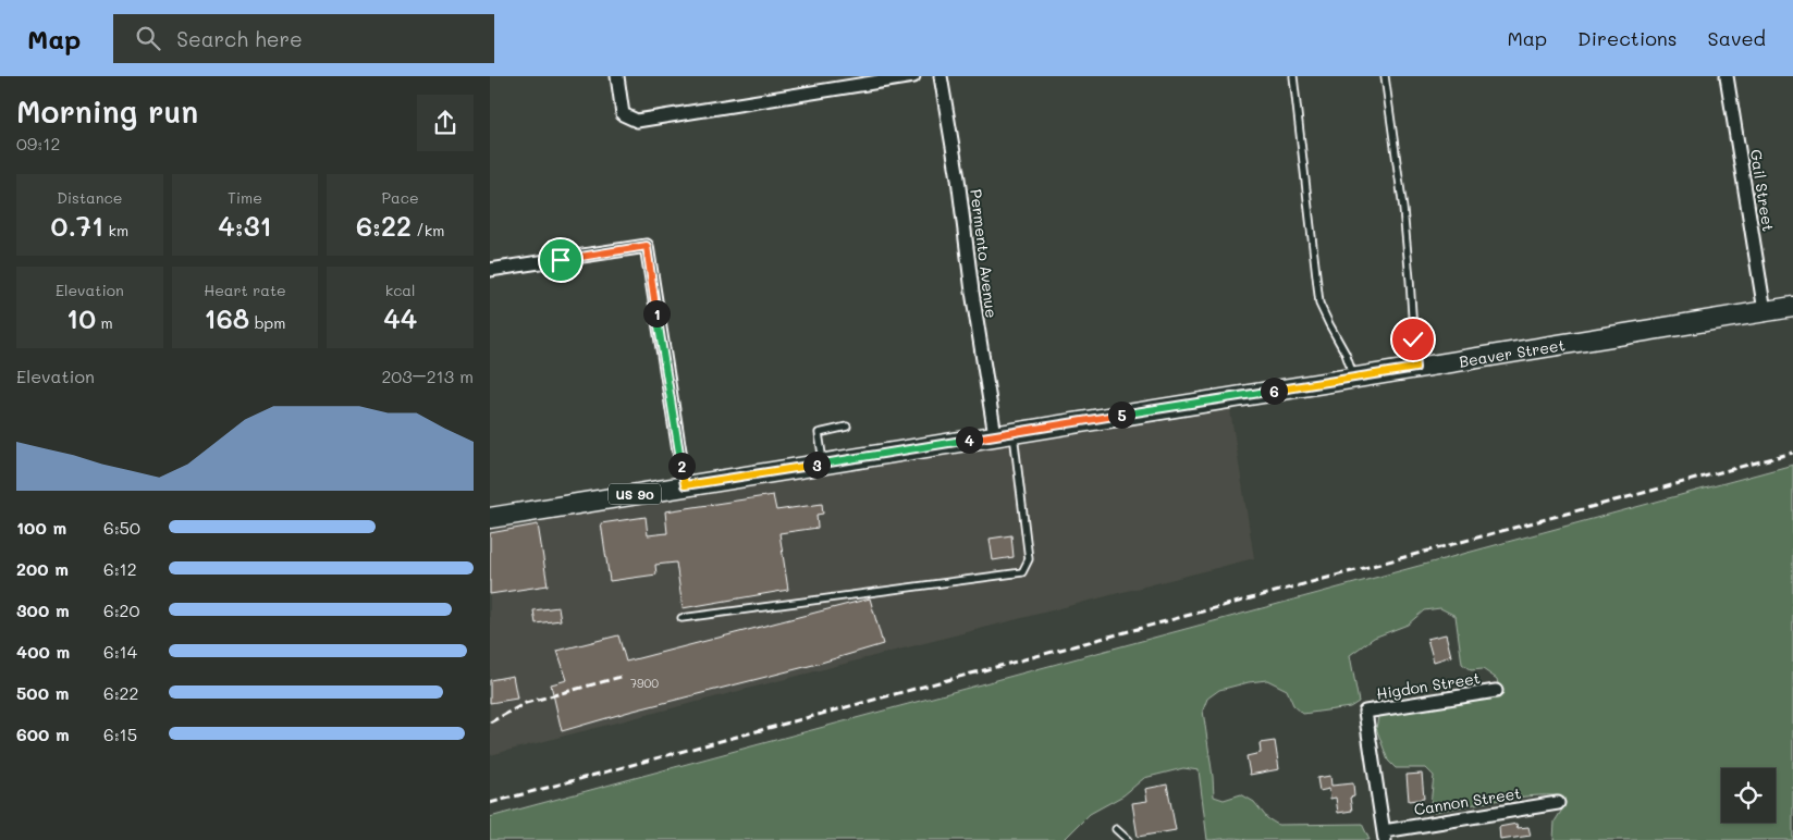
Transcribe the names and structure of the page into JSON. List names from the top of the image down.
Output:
{
  "streets": {
    "main road": ["Beaver Street", "US 90"],
    "street": [
      "Gail Street",
      "Permento Avenue",
      "Higdon Street",
      "Cannon Street"
    ]
  },
  "crossings": [
    ["Gail Street", "Beaver Street"],
    ["Permento Avenue", "Beaver Street"],
    ["Higdon Street", "Cannon Street"]
  ],
  "house_numbers": ["7900"],
  "page": {
    "header": "Map",
    "search": "Search here",
    "nav": ["Map", "Directions", "Saved"],
    "heading": ["Morning run", "09:12"],
    "stats": [
      ["Distance", "0.71 km"],
      ["Time", "4:31"],
      ["Pace", "6:22 /km"],
      ["Elevation", "10 m"],
      ["Heart rate", "168 bpm"],
      ["kcal", "44"]
    ],
    "pins": [
      "1",
      "6",
      "5",
      "4",
      "3",
      "2"
    ],
    "chart": ["Elevation", "203–213 m"],
    "list": [
      {
        "name": "100 m",
        "note": "6:50"
      },
      {
        "name": "200 m",
        "note": "6:12"
      },
      {
        "name": "300 m",
        "note": "6:20"
      },
      {
        "name": "400 m",
        "note": "6:14"
      },
      {
        "name": "500 m",
        "note": "6:22"
      },
      {
        "name": "600 m",
        "note": "6:15"
      }
    ]
  }
}
